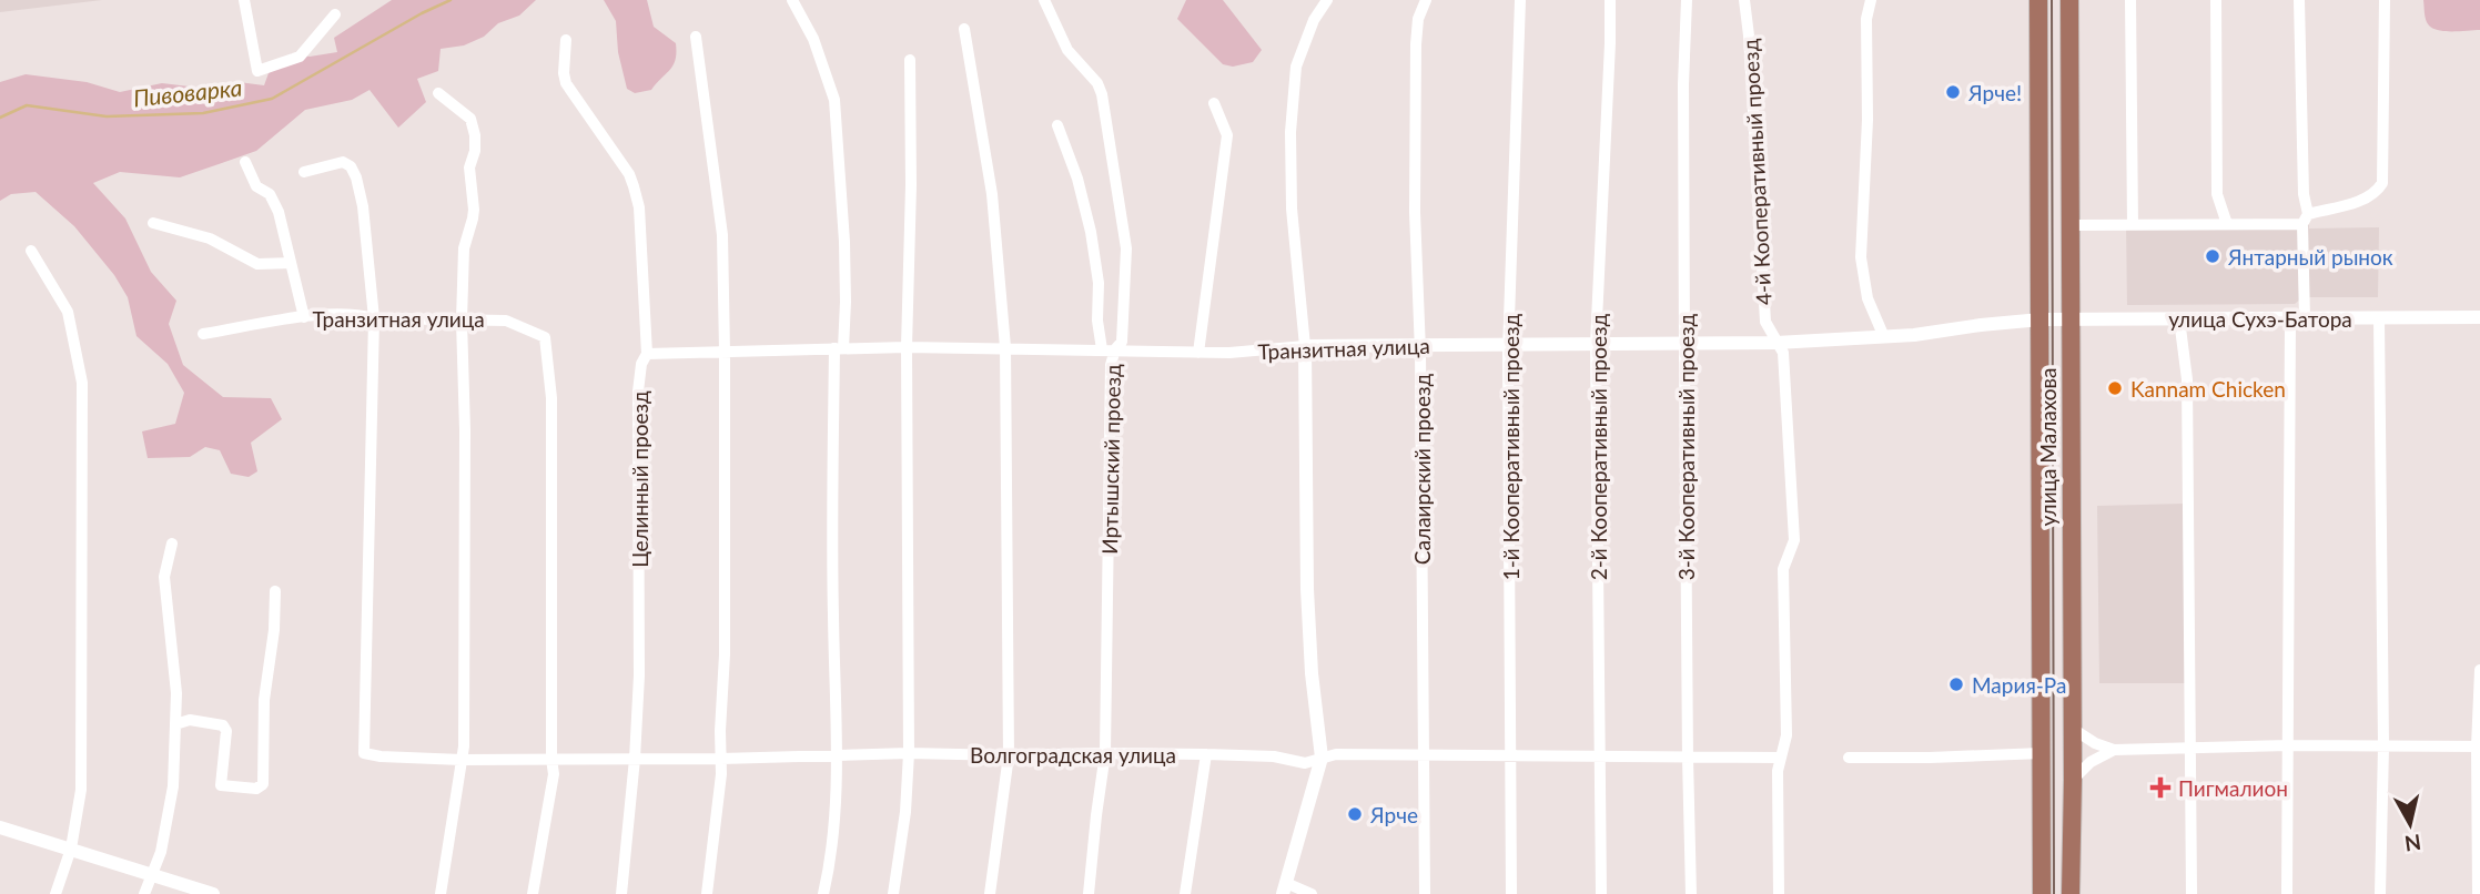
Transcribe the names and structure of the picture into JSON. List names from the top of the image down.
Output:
{
  "streets": {
    "main road": ["улица Малахова"],
    "street": [
      "4-й Кооперативный проезд",
      "Транзитная улица",
      "улица Сухэ-Батора",
      "1-й Кооперативный проезд",
      "2-й Кооперативный проезд",
      "3-й Кооперативный проезд",
      "Иртышский проезд",
      "Салаирский проезд",
      "Целинный проезд",
      "Волгоградская улица"
    ]
  },
  "crossings": [
    ["4-й Кооперативный проезд", "Транзитная улица"],
    ["4-й Кооперативный проезд", "Волгоградская улица"],
    ["Транзитная улица", "улица Сухэ-Батора"],
    ["Транзитная улица", "1-й Кооперативный проезд"],
    ["Транзитная улица", "2-й Кооперативный проезд"],
    ["Транзитная улица", "3-й Кооперативный проезд"],
    ["Транзитная улица", "улица Малахова"],
    ["Транзитная улица", "Иртышский проезд"],
    ["Транзитная улица", "Салаирский проезд"],
    ["Транзитная улица", "Целинный проезд"],
    ["Транзитная улица", "Волгоградская улица"],
    ["улица Сухэ-Батора", "улица Малахова"],
    ["1-й Кооперативный проезд", "Волгоградская улица"],
    ["2-й Кооперативный проезд", "Волгоградская улица"],
    ["3-й Кооперативный проезд", "Волгоградская улица"],
    ["Иртышский проезд", "Волгоградская улица"],
    ["Салаирский проезд", "Волгоградская улица"],
    ["Целинный проезд", "Волгоградская улица"]
  ],
  "water": ["Пивоварка"],
  "places": {
    "other": [
      "Ярче!",
      "Янтарный рынок",
      "Kannam Chicken",
      "Мария-Ра",
      "Ярче"
    ],
    "health": ["Пигмалион"]
  },
  "north": "bottom"
}
